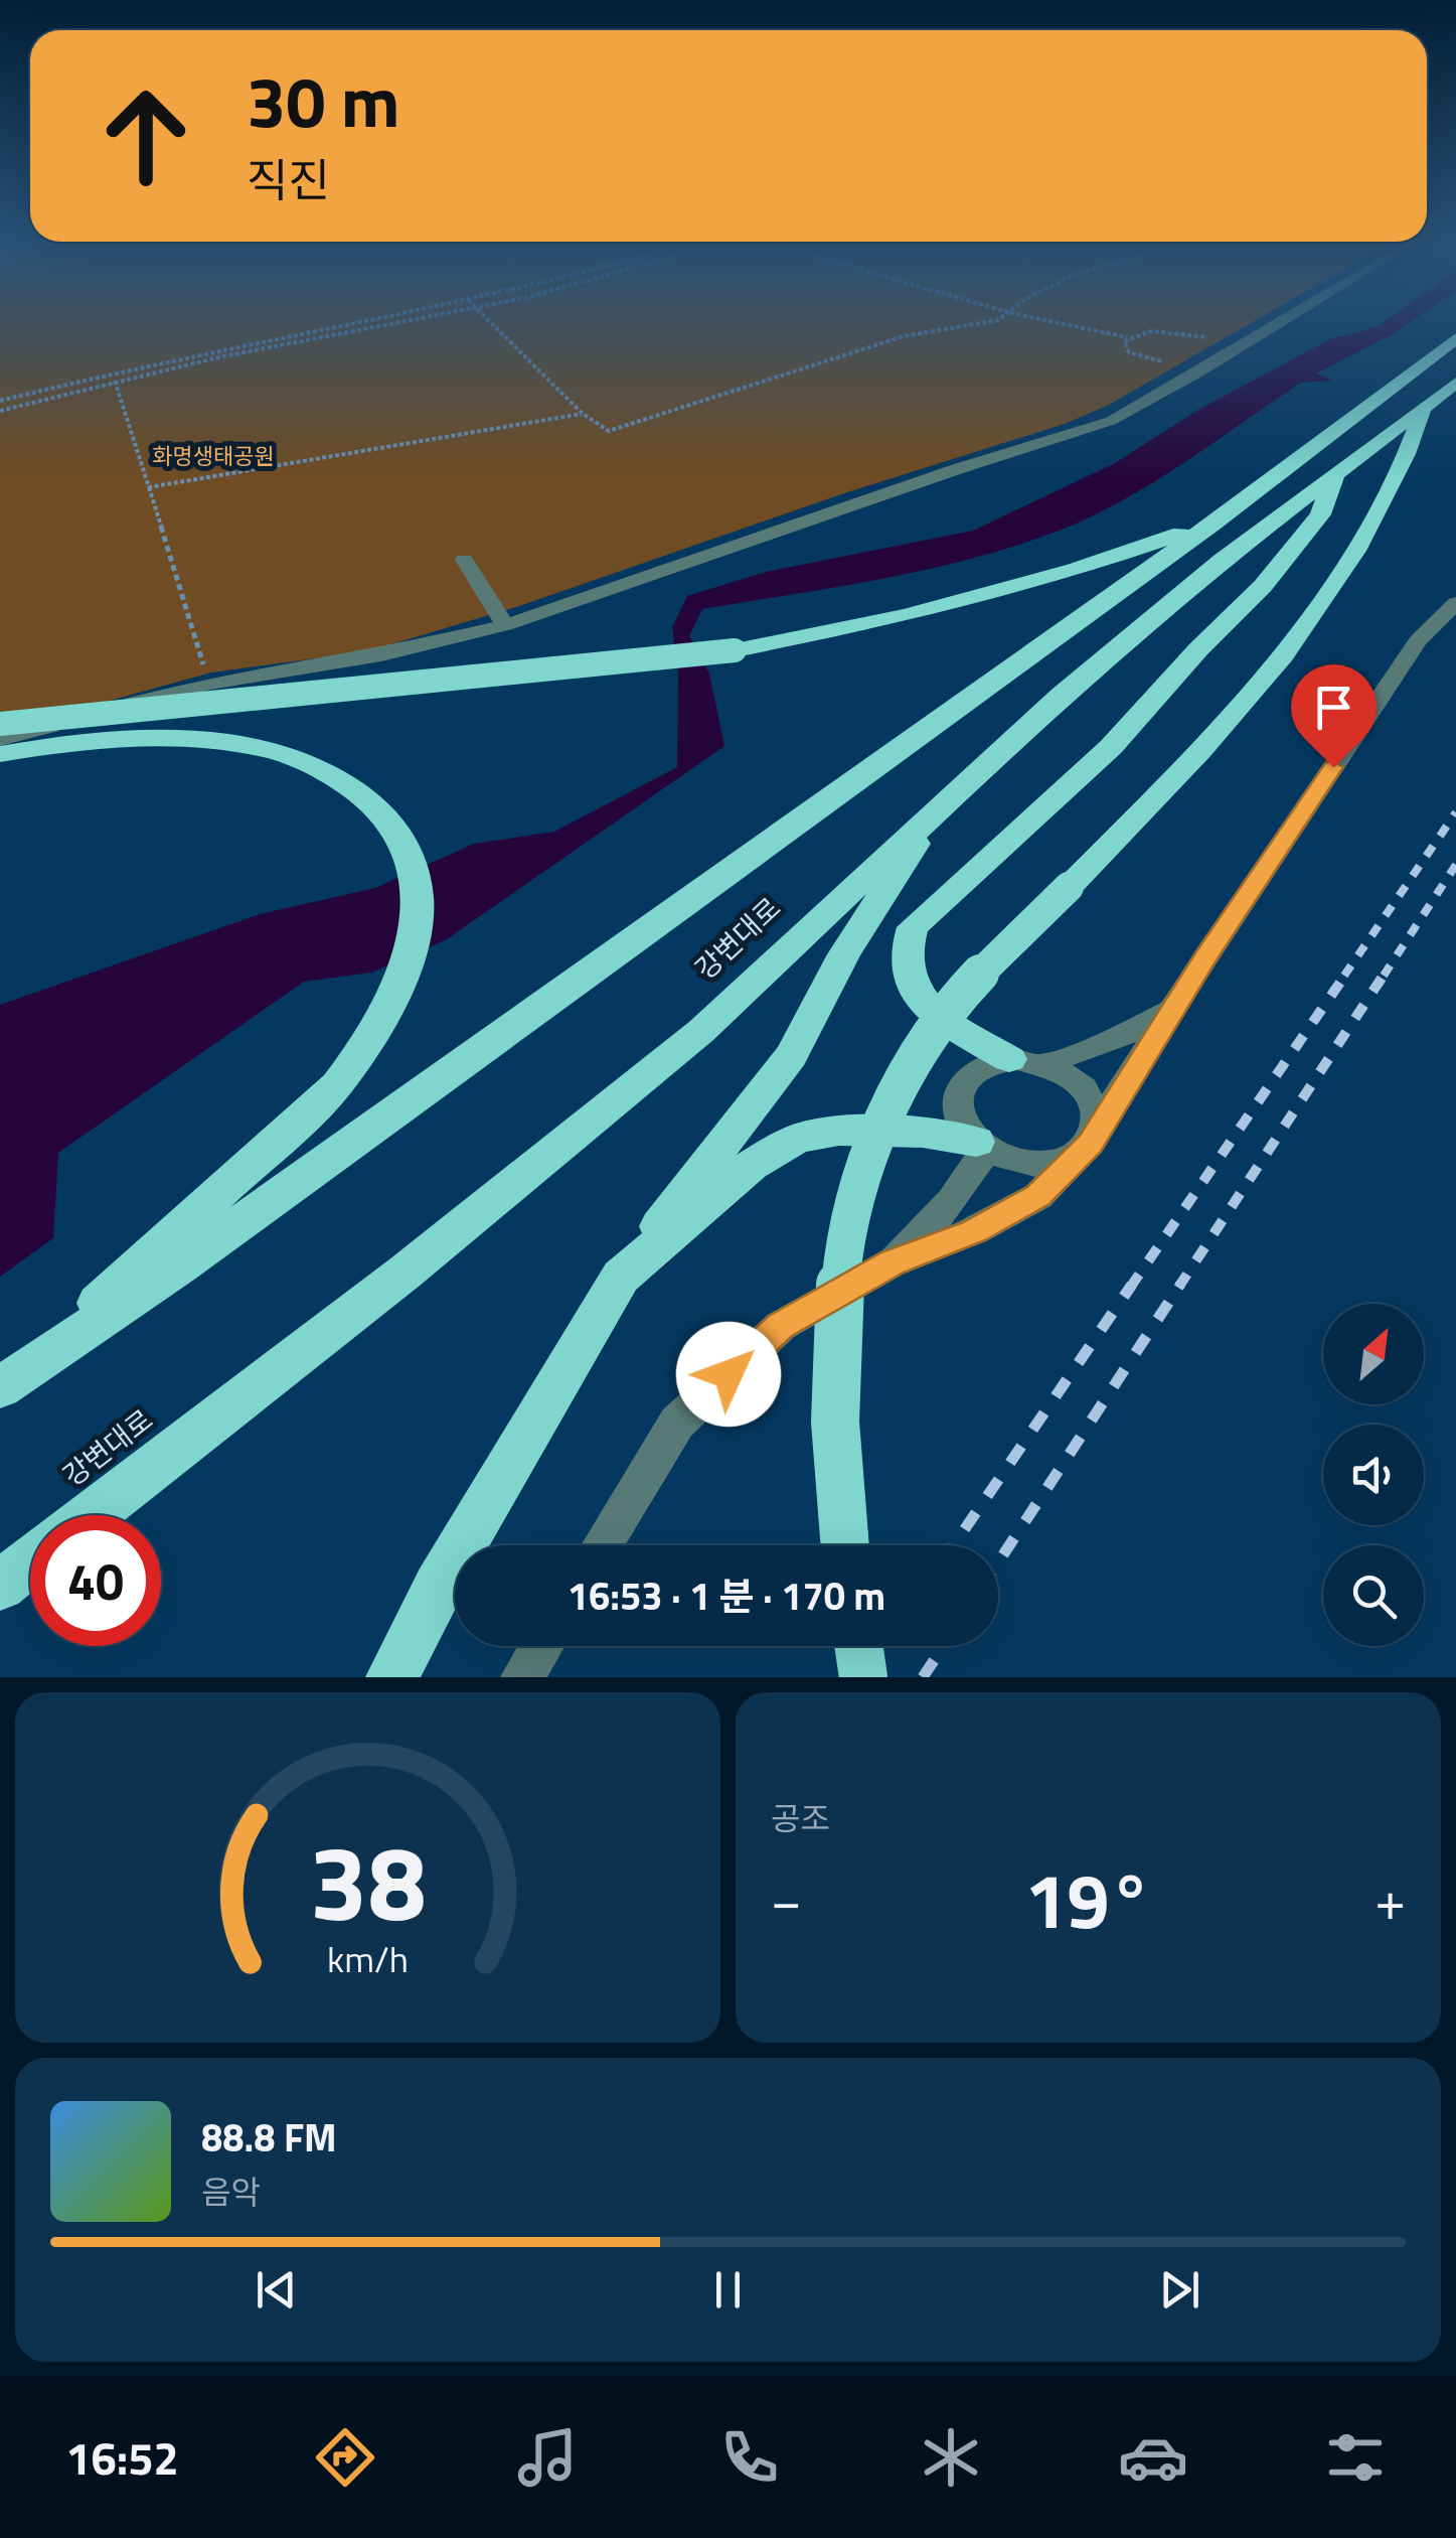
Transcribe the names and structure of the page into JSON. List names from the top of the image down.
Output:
{
  "streets": {
    "highway": ["강변대로"]
  },
  "parks": ["화명생태공원"],
  "north": "top right",
  "page": {
    "turn": ["30 m", "직진"],
    "limit": "40",
    "trip": "16:53 · 1 분 · 170 m",
    "tile": "공조",
    "heat": ["−", "19°", "+"],
    "song": ["88.8 FM", "음악"],
    "tabs": "16:52",
    "gauge": ["38", "km/h"]
  }
}
